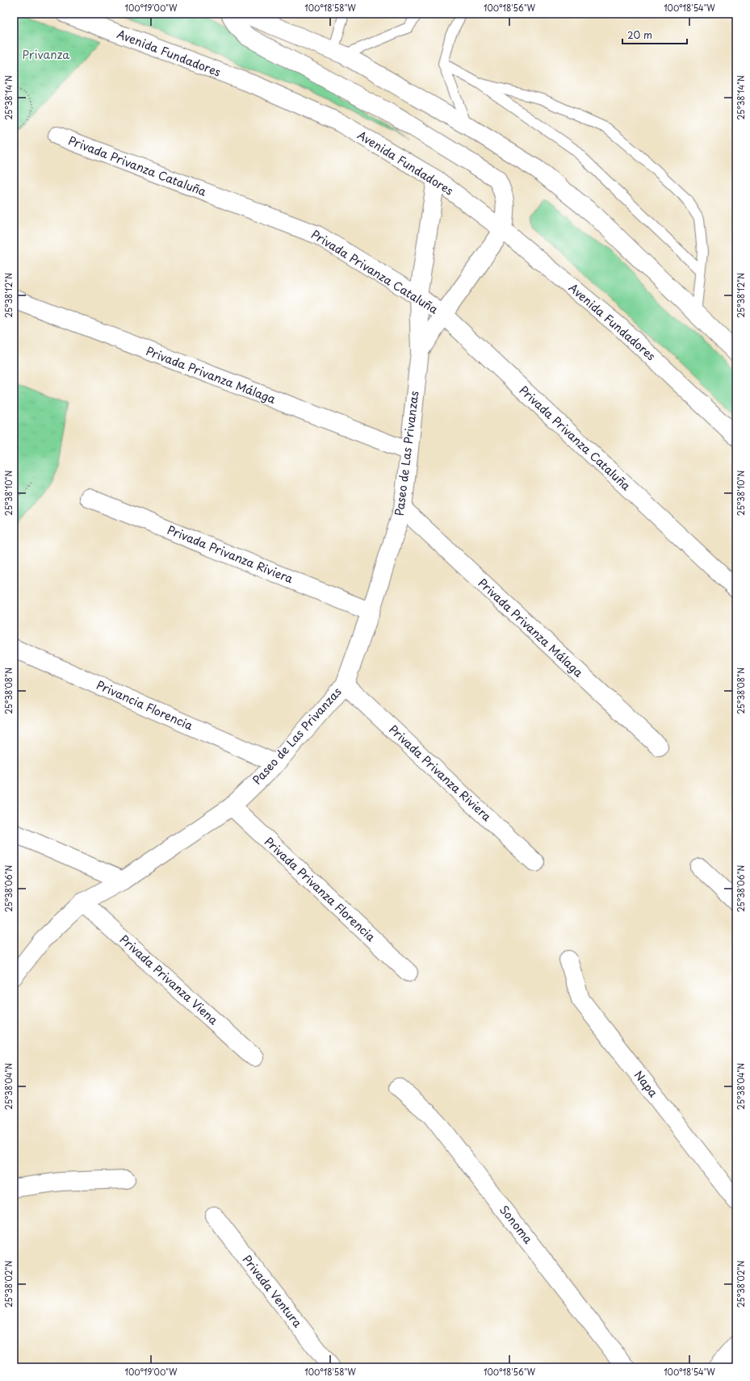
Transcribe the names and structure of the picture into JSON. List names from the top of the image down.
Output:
{
  "streets": {
    "street": [
      "Avenida Fundadores",
      "Privada Privanza Cataluña",
      "Privada Privanza Málaga",
      "Paseo de Las Privanzas",
      "Privada Privanza Riviera",
      "Privancia Florencia",
      "Privada Privanza Florencia",
      "Privada Privanza Viena",
      "Napa",
      "Sonoma",
      "Privada Ventura"
    ]
  },
  "crossings": [
    ["Avenida Fundadores", "Paseo de Las Privanzas"],
    ["Privada Privanza Cataluña", "Paseo de Las Privanzas"],
    ["Privada Privanza Málaga", "Paseo de Las Privanzas"],
    ["Paseo de Las Privanzas", "Privada Privanza Riviera"],
    ["Paseo de Las Privanzas", "Privancia Florencia"],
    ["Paseo de Las Privanzas", "Privada Privanza Florencia"],
    ["Paseo de Las Privanzas", "Privada Privanza Viena"]
  ],
  "parks": ["Privanza"],
  "scale_bar": "20 m",
  "coordinates": [
    "100°19'00\"W",
    "100°18'58\"W",
    "100°18'56\"W",
    "100°18'54\"W",
    "25°38'14\"N",
    "25°38'12\"N",
    "25°38'10\"N",
    "25°38'08\"N",
    "25°38'06\"N",
    "25°38'04\"N",
    "25°38'02\"N"
  ]
}
